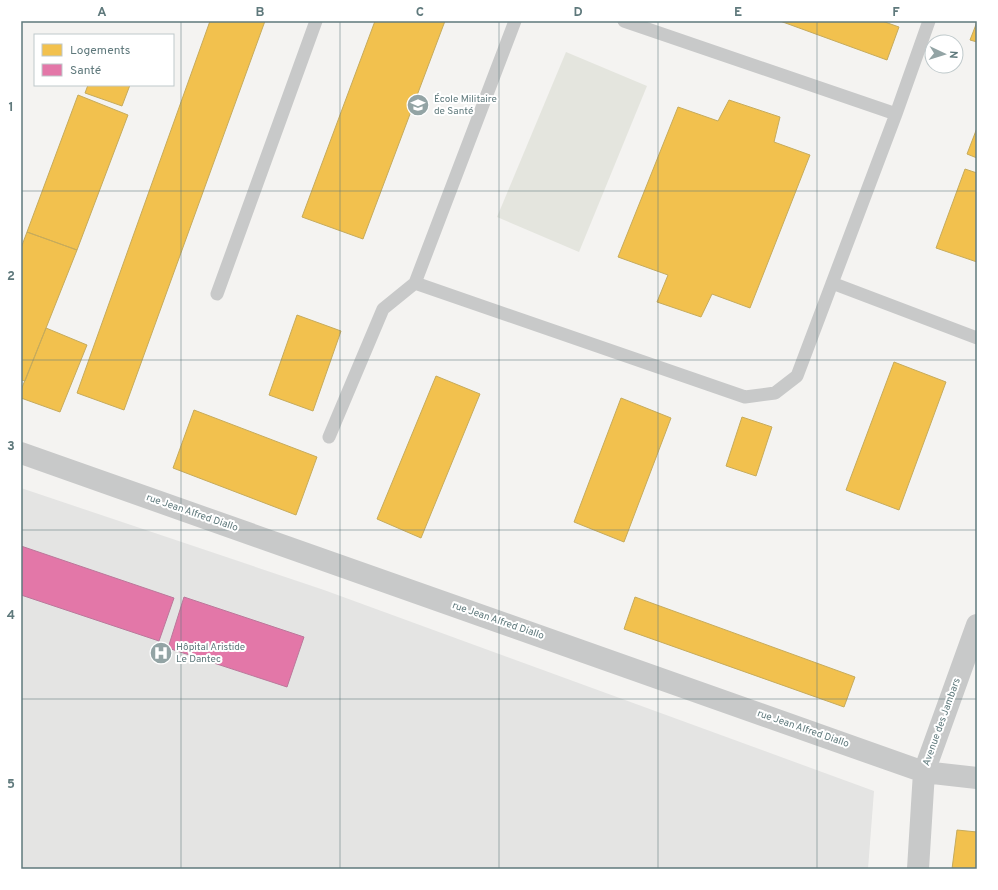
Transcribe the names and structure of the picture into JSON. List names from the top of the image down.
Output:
{
  "streets": {
    "street": ["rue Jean Alfred Diallo", "Avenue des Jambars"]
  },
  "crossings": [
    ["rue Jean Alfred Diallo", "Avenue des Jambars"]
  ],
  "places": {
    "school or university": ["École Militaire de Santé"],
    "hospital": ["Hôpital Aristide Le Dantec"]
  },
  "legend": ["Logements", "Santé"],
  "north": "right",
  "grid": {
    "columns": [
      "A",
      "B",
      "C",
      "D",
      "E",
      "F"
    ],
    "rows": [
      "1",
      "2",
      "3",
      "4",
      "5"
    ]
  }
}
